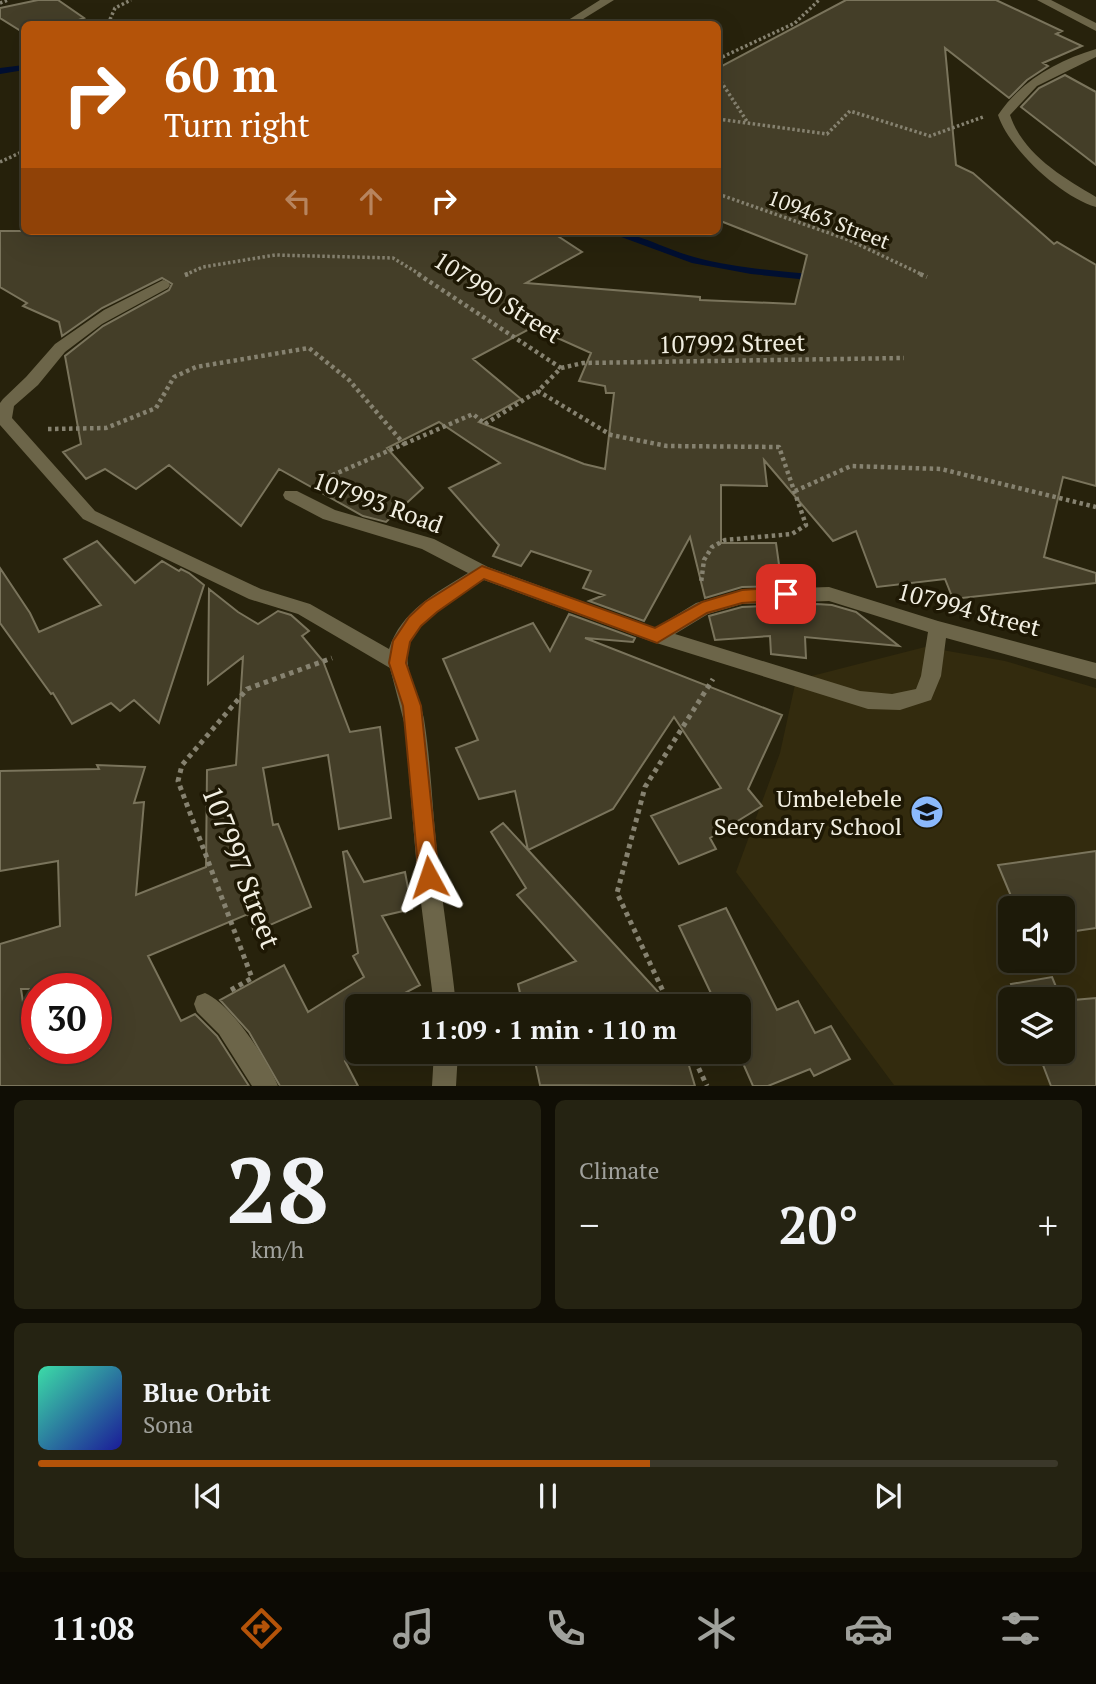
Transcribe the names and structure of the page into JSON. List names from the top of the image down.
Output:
{
  "streets": {
    "street": ["107993 Road", "107994 Street"],
    "path": [
      "109463 Street",
      "107990 Street",
      "107992 Street",
      "107997 Street"
    ]
  },
  "crossings": [
    ["107990 Street", "107992 Street"],
    ["107990 Street", "107993 Road"],
    ["107993 Road", "107994 Street"]
  ],
  "places": {
    "school or university": ["Umbelebele Secondary School"]
  },
  "page": {
    "turn": ["60 m", "Turn right"],
    "limit": "30",
    "trip": "11:09 · 1 min · 110 m",
    "tile": [
      ["28", "km/h"],
      "Climate"
    ],
    "heat": ["−", "20°", "+"],
    "song": ["Blue Orbit", "Sona"],
    "tabs": "11:08"
  }
}
